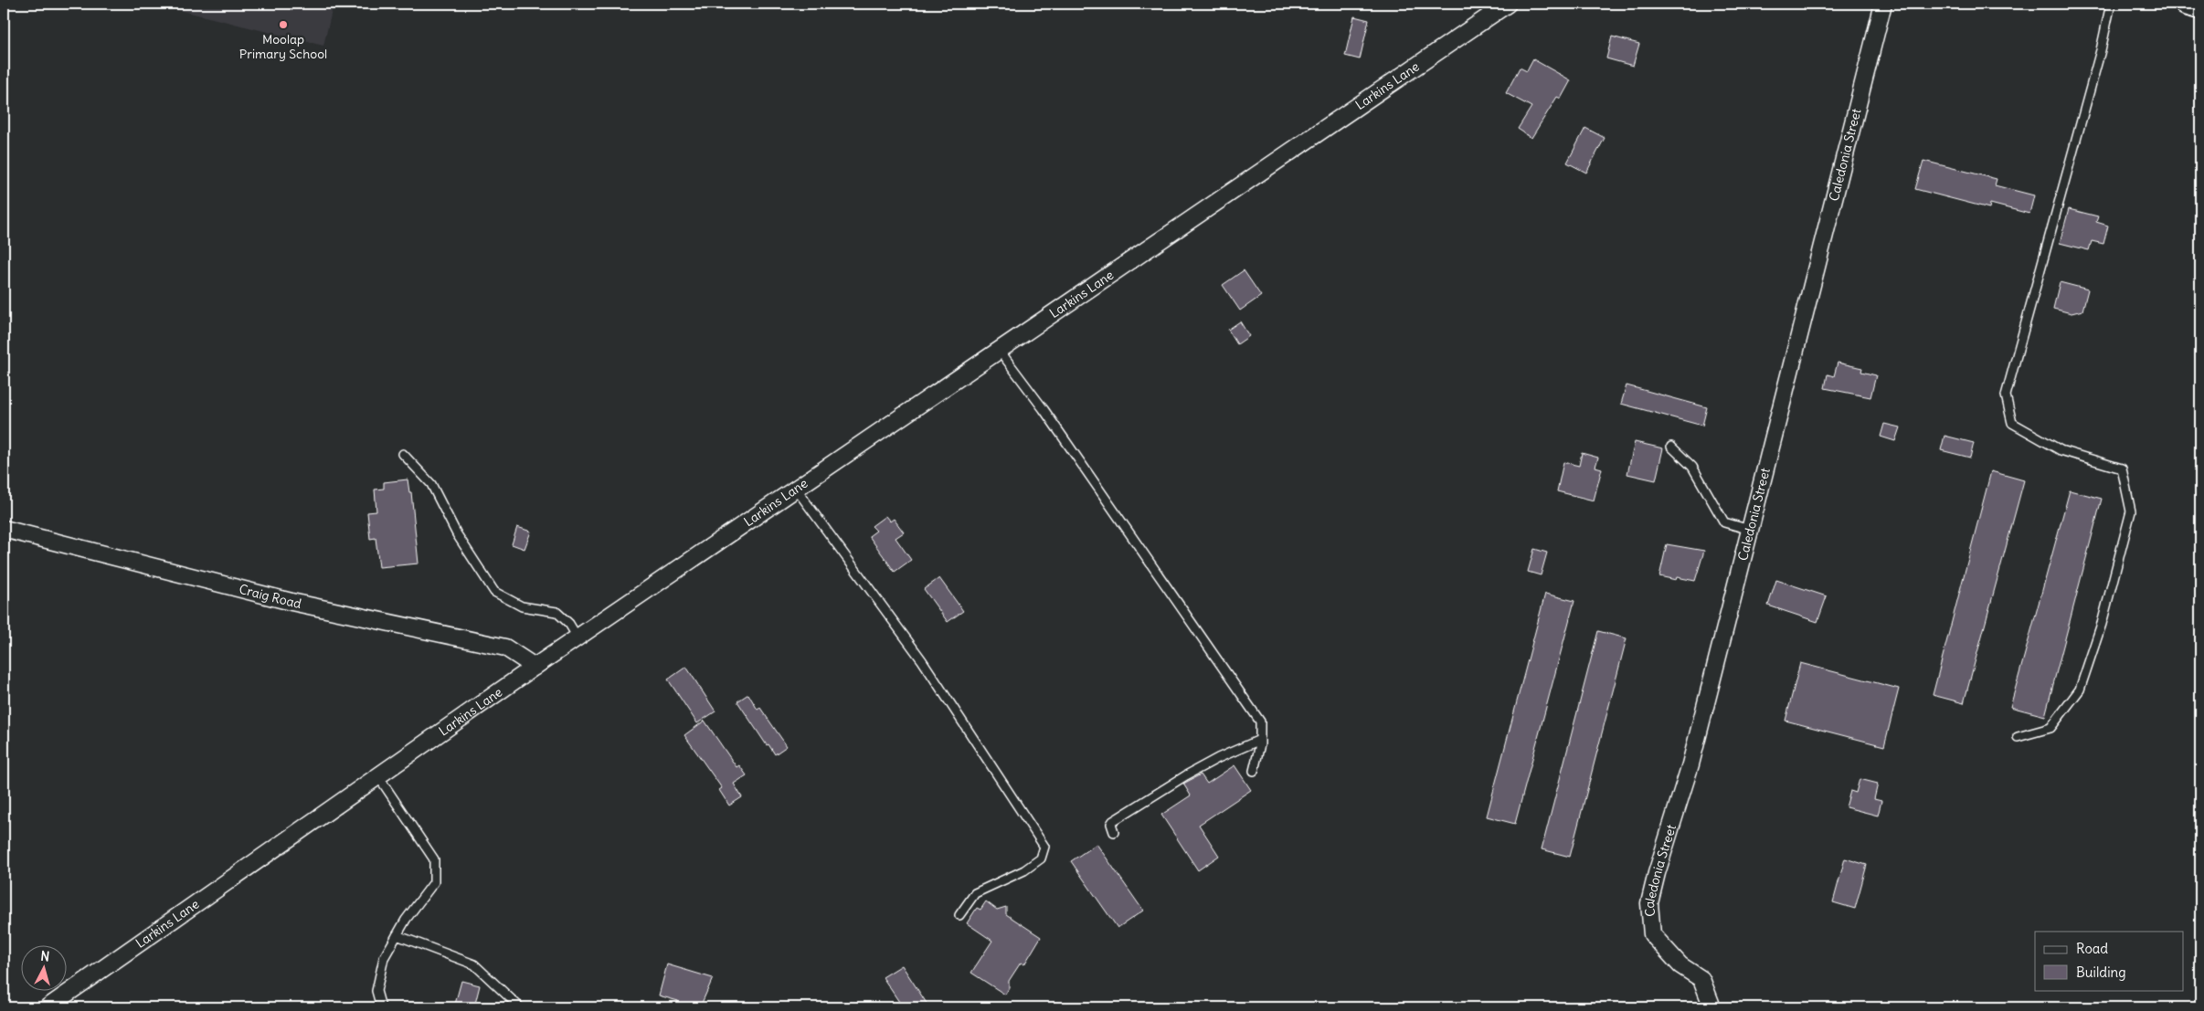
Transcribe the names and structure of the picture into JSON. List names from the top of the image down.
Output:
{
  "streets": {
    "street": ["Larkins Lane", "Caledonia Street", "Craig Road"]
  },
  "crossings": [
    ["Larkins Lane", "Craig Road"]
  ],
  "places": ["Moolap Primary School"],
  "legend": ["Road", "Building"],
  "north": "top"
}
